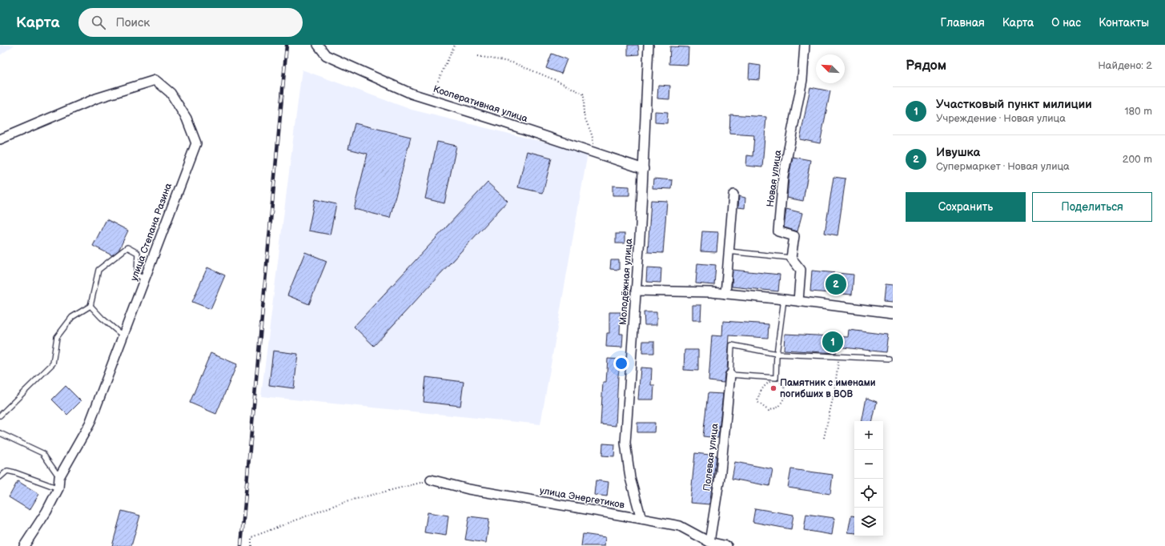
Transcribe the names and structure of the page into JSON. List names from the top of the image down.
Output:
{
  "streets": {
    "street": [
      "Кооперативная улица",
      "Новая улица",
      "улица Степана Разина",
      "Молодёжная улица",
      "Полевая улица",
      "улица Энергетиков"
    ]
  },
  "crossings": [
    ["Кооперативная улица", "Молодёжная улица"],
    ["Молодёжная улица", "улица Энергетиков"],
    ["Полевая улица", "улица Энергетиков"]
  ],
  "places": ["Памятник с именами погибших в ВОВ"],
  "north": "top left",
  "page": {
    "header": "Карта",
    "search": "Поиск",
    "nav": [
      "Главная",
      "Карта",
      "О нас",
      "Контакты"
    ],
    "heading": ["Рядом", "Найдено: 2"],
    "list": [
      {
        "mark": "1",
        "name": "Участковый пункт милиции",
        "note": "Учреждение · Новая улица",
        "value": "180 m"
      },
      {
        "mark": "2",
        "name": "Ивушка",
        "note": "Супермаркет · Новая улица",
        "value": "200 m"
      }
    ],
    "buttons": ["Сохранить", "Поделиться"],
    "pins": ["2", "1"],
    "map_buttons": ["+", "−"]
  }
}
